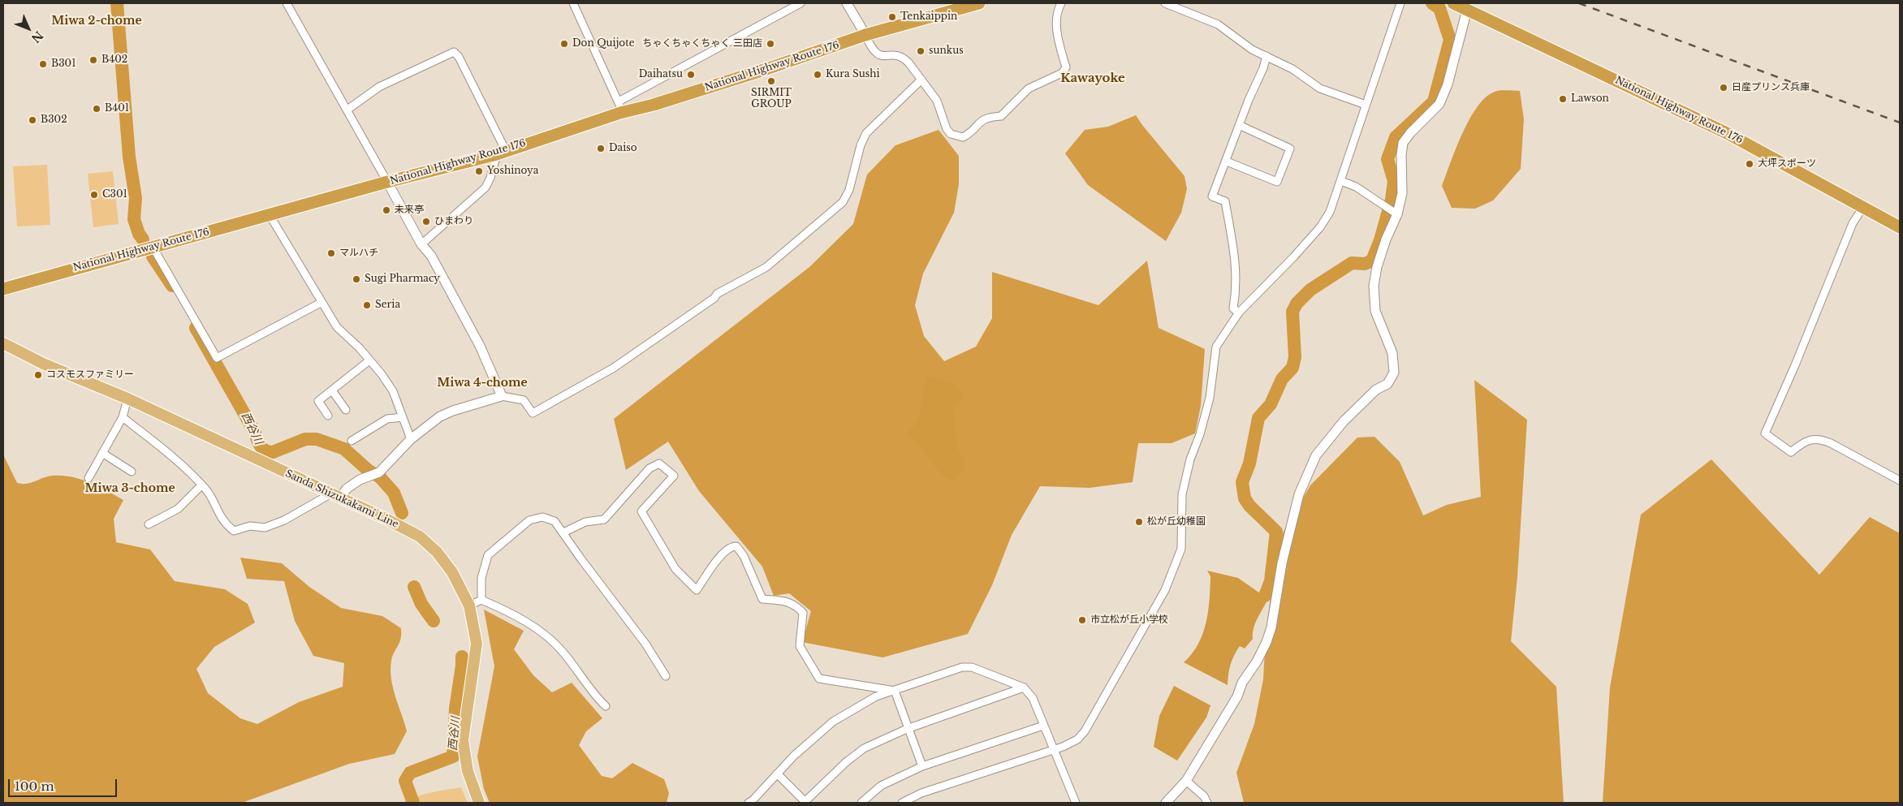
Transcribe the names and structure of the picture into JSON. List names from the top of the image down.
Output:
{
  "streets": {
    "highway": ["National Highway Route 176"],
    "main road": ["Sanda Shizukakami Line"]
  },
  "districts": [
    "Miwa 2-chome",
    "Kawayoke",
    "Miwa 4-chome",
    "Miwa 3-chome"
  ],
  "water": ["西谷川"],
  "places": [
    "Tenkaippin",
    "Don Quijote",
    "ちゃくちゃくちゃく 三田店",
    "sunkus",
    "B402",
    "B301",
    "Daihatsu",
    "Kura Sushi",
    "SIRMIT GROUP",
    "日産プリンス兵庫",
    "Lawson",
    "B401",
    "B302",
    "Daiso",
    "大坪スポーツ",
    "Yoshinoya",
    "C301",
    "未来亭",
    "ひまわり",
    "マルハチ",
    "Sugi Pharmacy",
    "Seria",
    "コスモスファミリー",
    "松が丘幼稚園",
    "市立松が丘小学校"
  ],
  "scale_bar": "100 m",
  "north": "bottom right"
}
